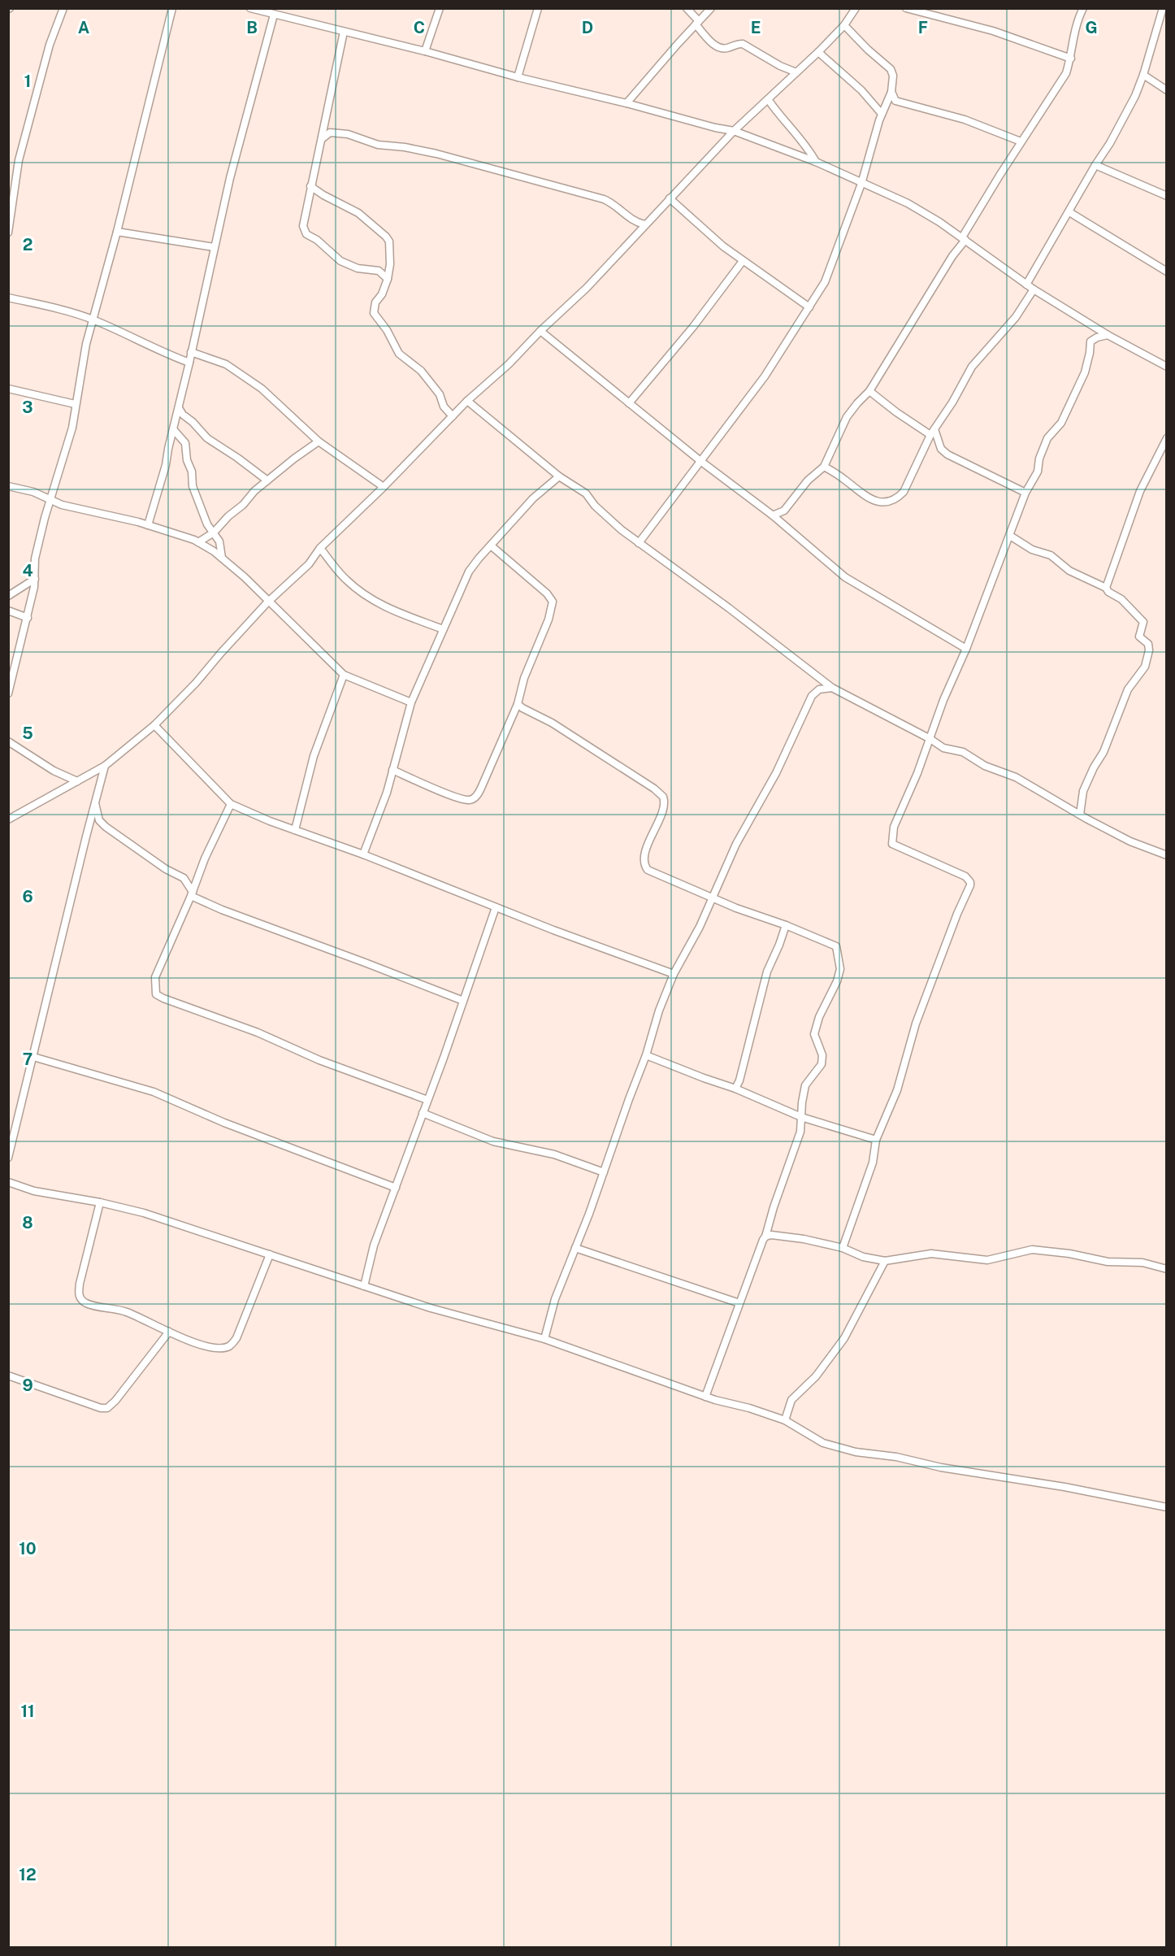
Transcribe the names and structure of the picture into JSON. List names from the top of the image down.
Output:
{
  "grid": {
    "columns": [
      "A",
      "B",
      "C",
      "D",
      "E",
      "F",
      "G"
    ],
    "rows": [
      "1",
      "2",
      "3",
      "4",
      "5",
      "6",
      "7",
      "8",
      "9",
      "10",
      "11",
      "12"
    ]
  }
}
